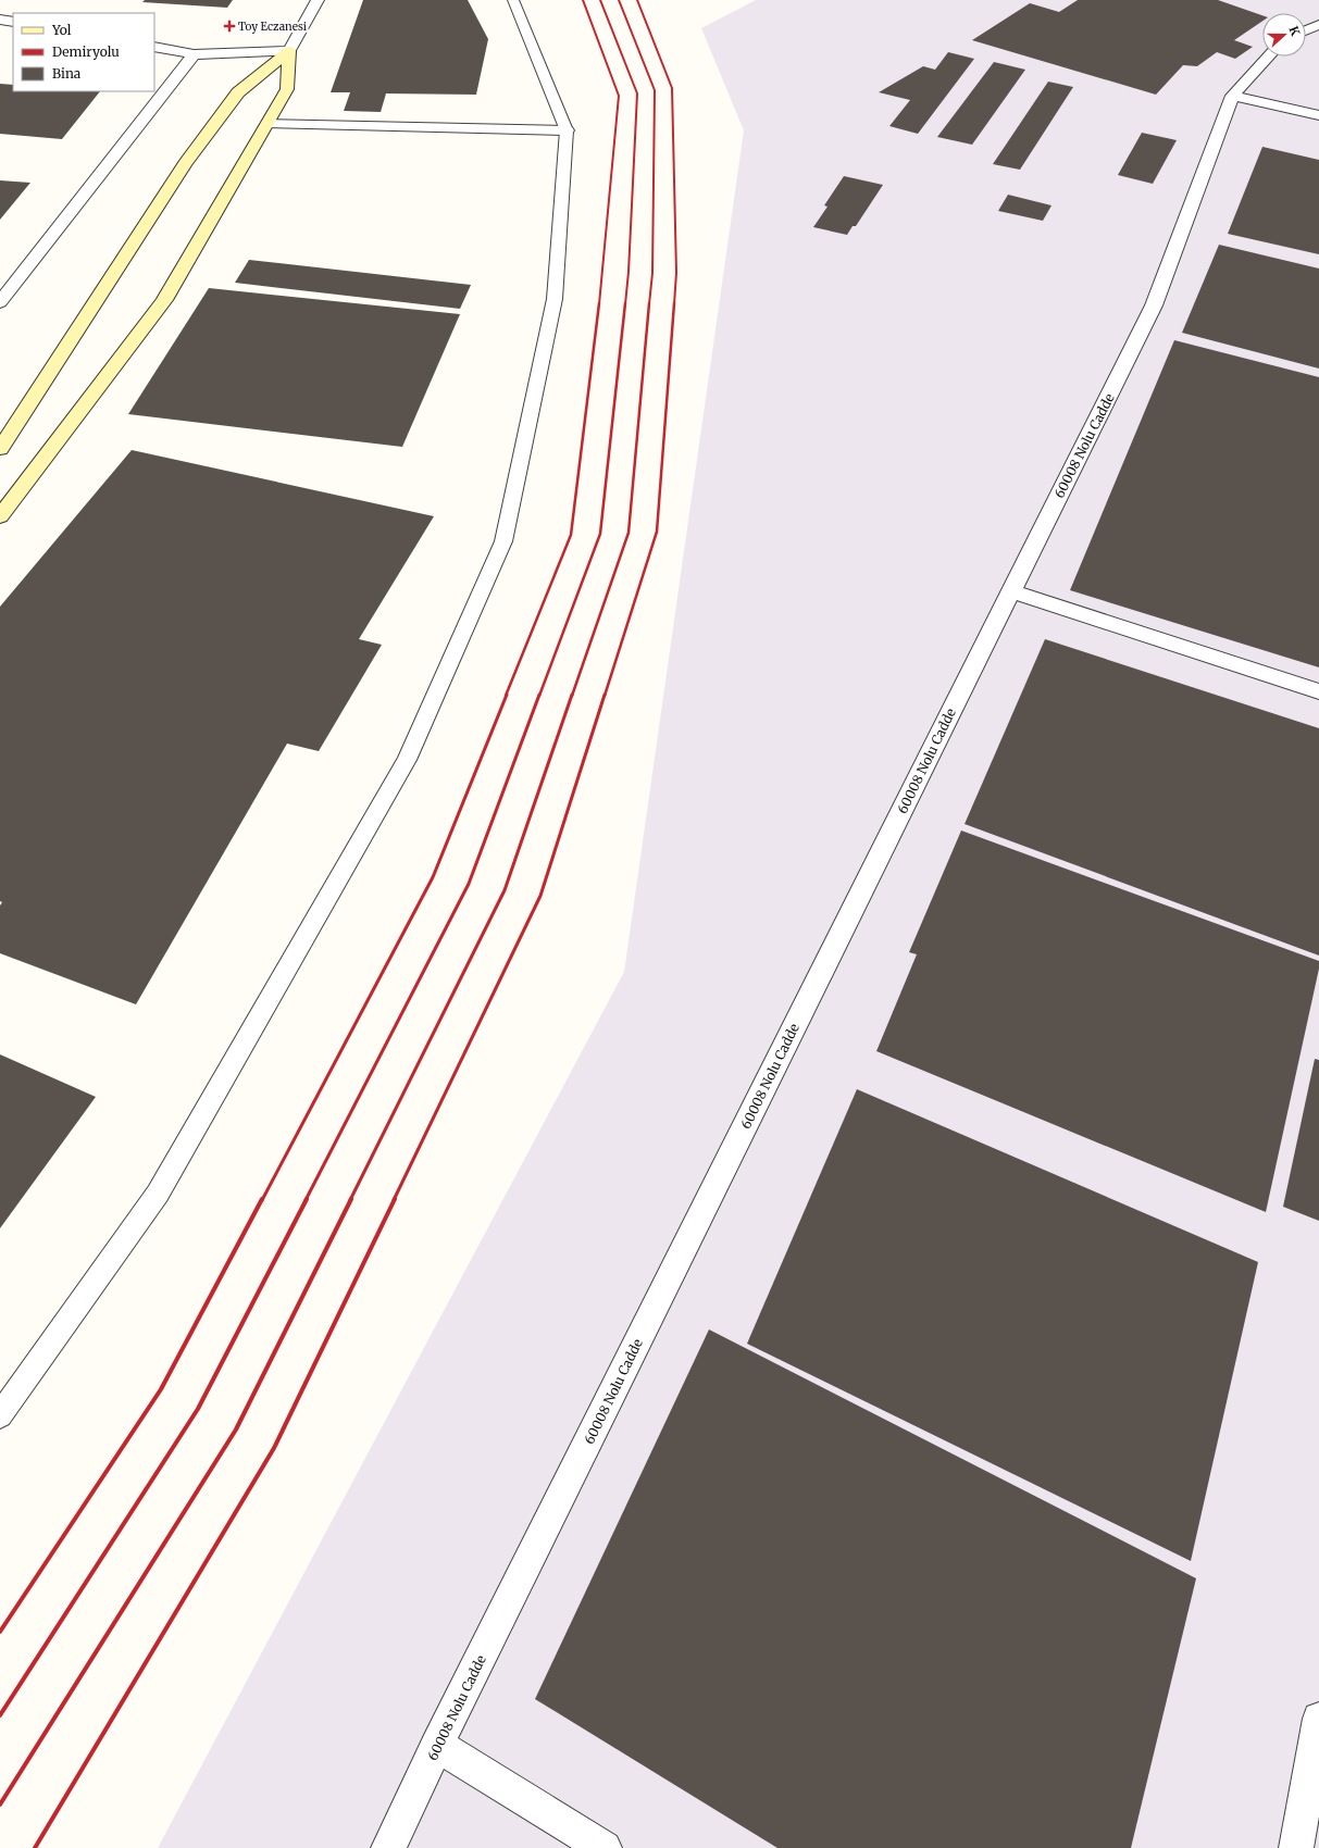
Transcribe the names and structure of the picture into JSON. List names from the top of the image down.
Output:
{
  "streets": {
    "street": ["60008 Nolu Cadde"]
  },
  "places": {
    "health": ["Toy Eczanesi"]
  },
  "legend": ["Yol", "Demiryolu", "Bina"],
  "north": "right"
}
